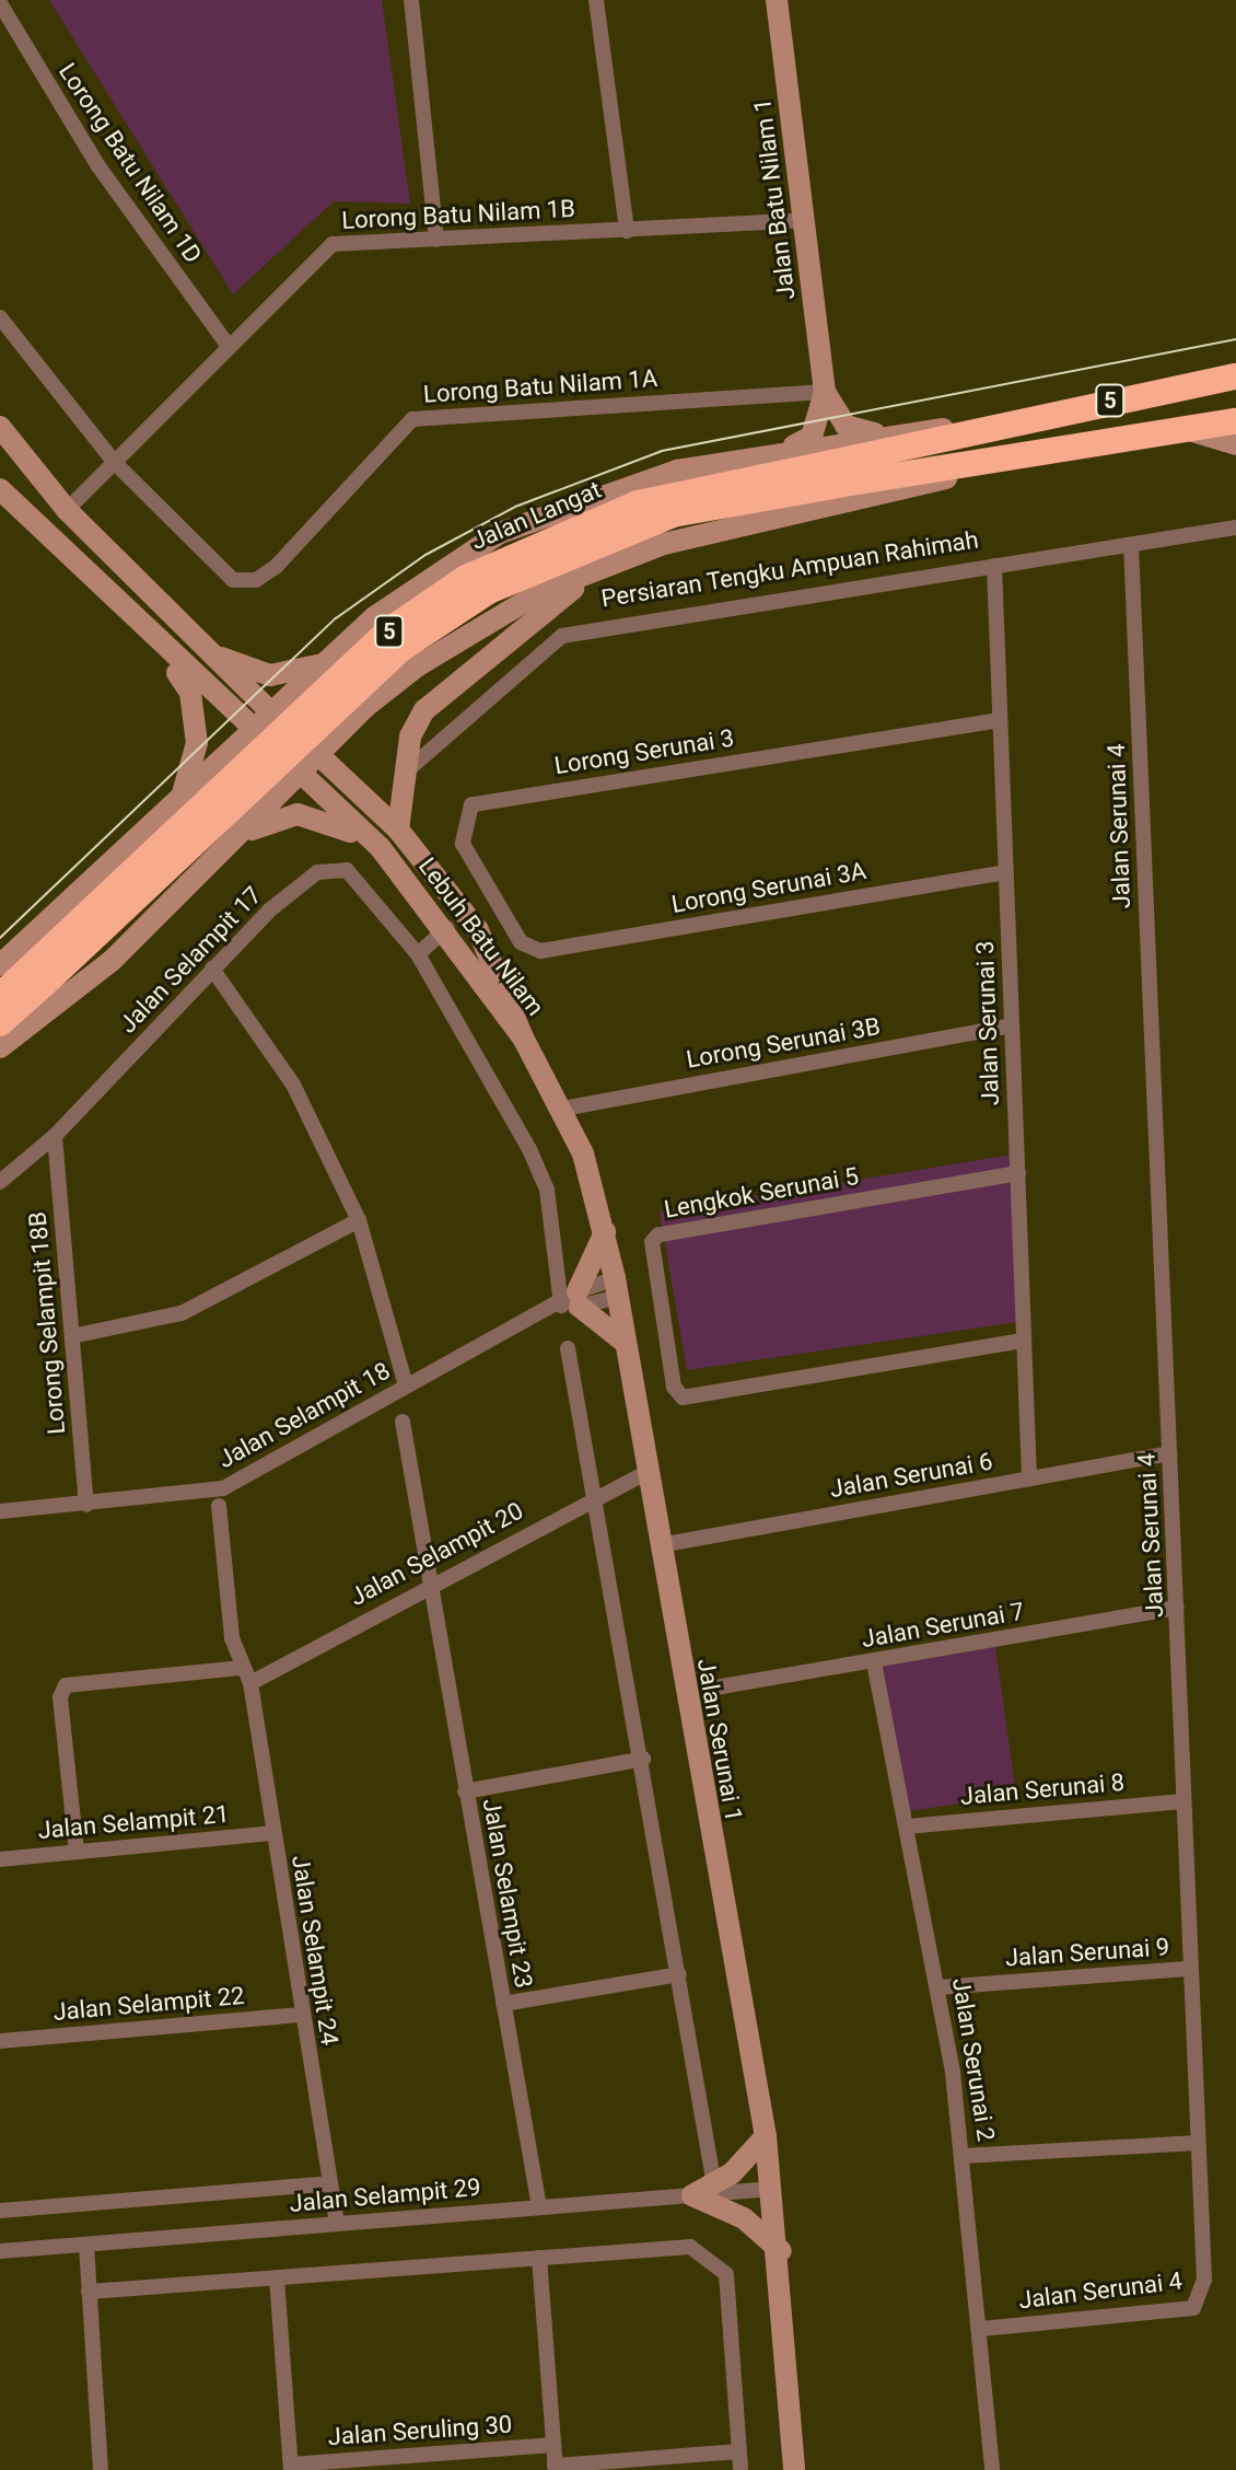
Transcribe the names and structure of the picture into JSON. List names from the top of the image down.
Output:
{
  "streets": {
    "highway": ["5", "Jalan Langat"],
    "main road": ["Jalan Batu Nilam 1", "Lebuh Batu Nilam", "Jalan Serunai 1"],
    "street": [
      "Lorong Batu Nilam 1D",
      "Lorong Batu Nilam 1B",
      "Lorong Batu Nilam 1A",
      "Persiaran Tengku Ampuan Rahimah",
      "Lorong Serunai 3",
      "Jalan Serunai 4",
      "Lorong Serunai 3A",
      "Jalan Selampit 17",
      "Jalan Serunai 3",
      "Lorong Serunai 3B",
      "Lengkok Serunai 5",
      "Lorong Selampit 18B",
      "Jalan Selampit 18",
      "Jalan Serunai 6",
      "Jalan Selampit 20",
      "Jalan Serunai 7",
      "Jalan Serunai 8",
      "Jalan Selampit 21",
      "Jalan Selampit 23",
      "Jalan Selampit 24",
      "Jalan Serunai 9",
      "Jalan Selampit 22",
      "Jalan Serunai 2",
      "Jalan Selampit 29",
      "Jalan Seruling 30"
    ]
  },
  "crossings": [
    ["Lorong Batu Nilam 1D", "Lorong Batu Nilam 1B"],
    ["Jalan Batu Nilam 1", "Lorong Batu Nilam 1B"],
    ["Jalan Batu Nilam 1", "Lorong Batu Nilam 1A"],
    ["Lorong Batu Nilam 1B", "Lorong Batu Nilam 1A"],
    ["Lorong Batu Nilam 1B", "Lebuh Batu Nilam"],
    ["5", "Jalan Langat"],
    ["Jalan Langat", "Lebuh Batu Nilam"],
    ["Persiaran Tengku Ampuan Rahimah", "Jalan Serunai 4"],
    ["Persiaran Tengku Ampuan Rahimah", "Jalan Serunai 3"],
    ["Lorong Serunai 3", "Lorong Serunai 3A"],
    ["Lorong Serunai 3", "Jalan Serunai 3"],
    ["Jalan Serunai 4", "Jalan Serunai 6"],
    ["Jalan Serunai 4", "Jalan Serunai 7"],
    ["Jalan Serunai 4", "Jalan Serunai 8"],
    ["Jalan Serunai 4", "Jalan Serunai 9"],
    ["Jalan Serunai 4", "Jalan Serunai 2"],
    ["Lorong Serunai 3A", "Jalan Serunai 3"],
    ["Lebuh Batu Nilam", "Jalan Serunai 1"],
    ["Jalan Selampit 17", "Lorong Selampit 18B"],
    ["Jalan Selampit 17", "Jalan Selampit 18"],
    ["Jalan Serunai 3", "Lorong Serunai 3B"],
    ["Jalan Serunai 3", "Lengkok Serunai 5"],
    ["Jalan Serunai 3", "Jalan Serunai 6"],
    ["Lorong Serunai 3B", "Jalan Serunai 1"],
    ["Lorong Selampit 18B", "Jalan Selampit 18"],
    ["Jalan Selampit 18", "Jalan Serunai 1"],
    ["Jalan Serunai 6", "Jalan Serunai 1"],
    ["Jalan Selampit 20", "Jalan Serunai 1"],
    ["Jalan Selampit 20", "Jalan Selampit 23"],
    ["Jalan Selampit 20", "Jalan Selampit 24"],
    ["Jalan Serunai 7", "Jalan Serunai 2"],
    ["Jalan Serunai 1", "Jalan Selampit 29"],
    ["Jalan Serunai 8", "Jalan Serunai 2"],
    ["Jalan Selampit 21", "Jalan Selampit 24"],
    ["Jalan Selampit 23", "Jalan Selampit 29"],
    ["Jalan Selampit 24", "Jalan Selampit 22"],
    ["Jalan Selampit 24", "Jalan Selampit 29"],
    ["Jalan Serunai 9", "Jalan Serunai 2"]
  ]
}
